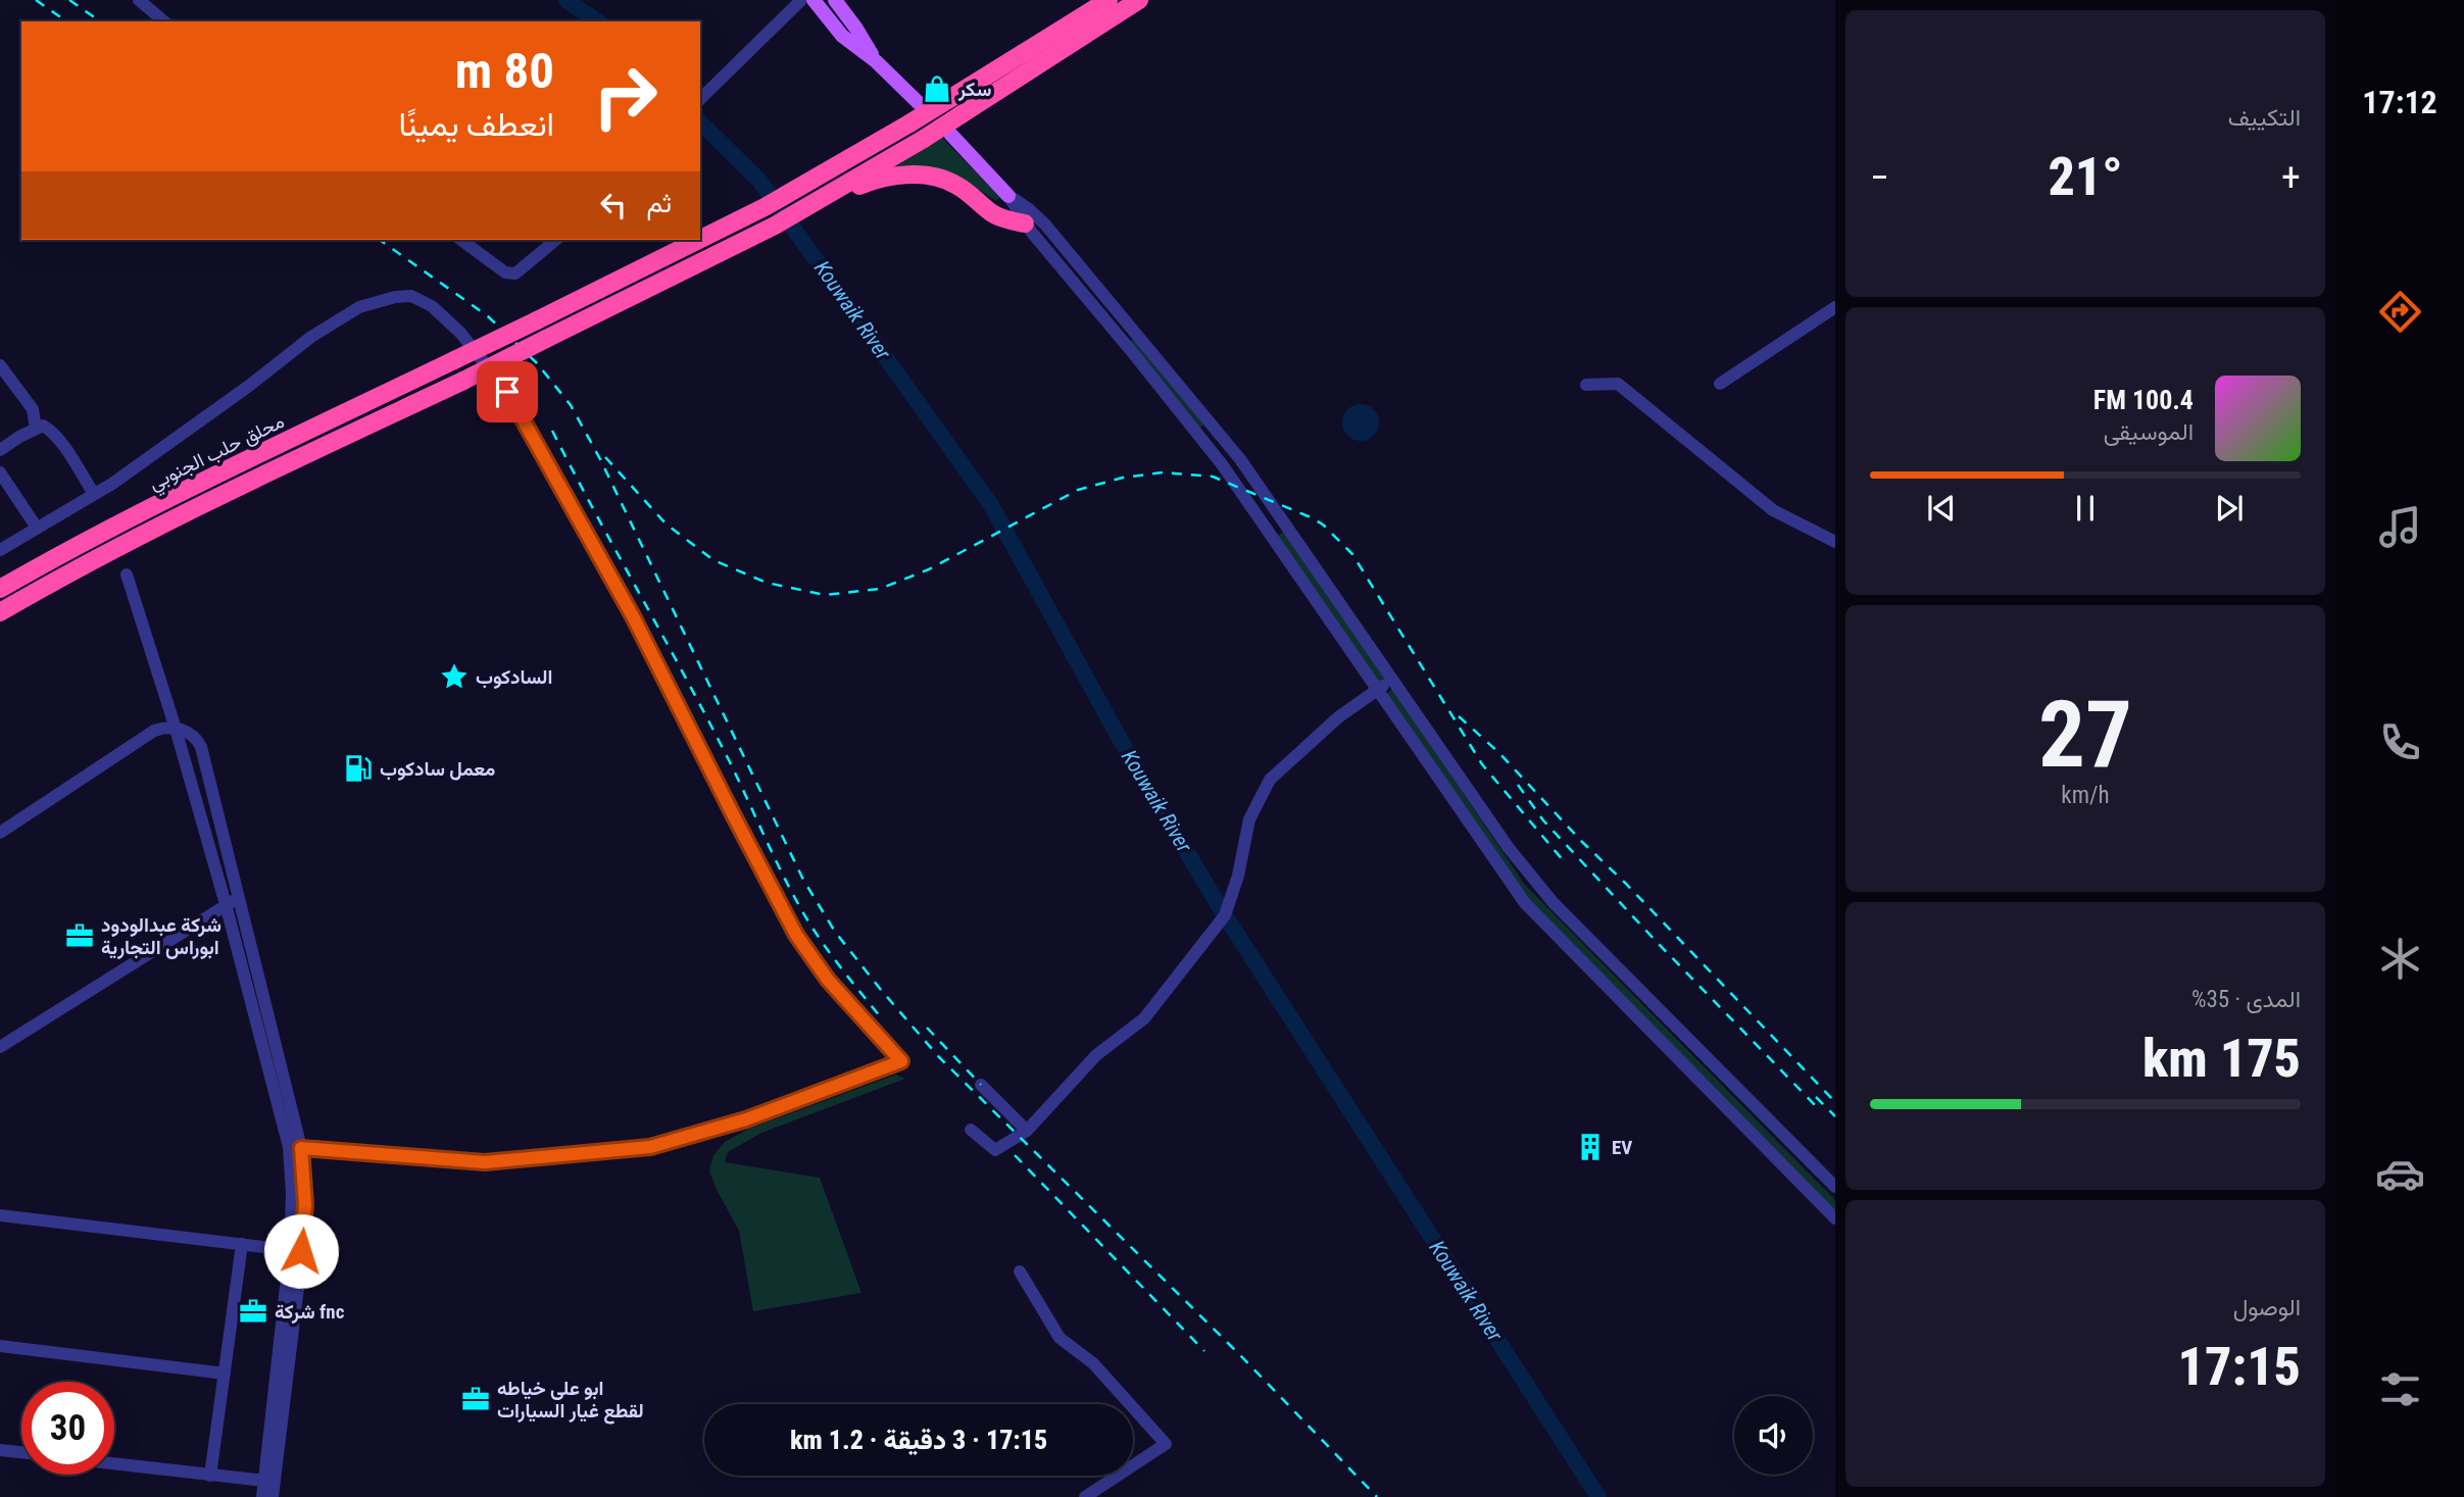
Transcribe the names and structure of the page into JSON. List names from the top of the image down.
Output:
{
  "streets": {
    "highway": ["محلق حلب الجنوبي"]
  },
  "water": ["Kouwaik River"],
  "places": {
    "shop": ["سكر"],
    "place": ["السادكوب"],
    "fuel station": ["معمل سادكوب"],
    "office": ["شركة عبدالودود ابوراس التجارية", "شركة fnc", "ابو علي خياطه لقطع غيار السيارات"],
    "building": ["EV"]
  },
  "page": {
    "tabs": "17:12",
    "tile": [
      "التكييف",
      ["27", "km/h"],
      ["المدى · 35%", "175 km"],
      ["الوصول", "17:15"]
    ],
    "turn": ["80 m", "انعطف يمينًا"],
    "heat": ["−", "21°", "+"],
    "then": "ثم",
    "song": ["100.4 FM", "الموسيقى"],
    "limit": "30",
    "trip": "17:15 · 3 دقيقة · 1.2 km"
  }
}
